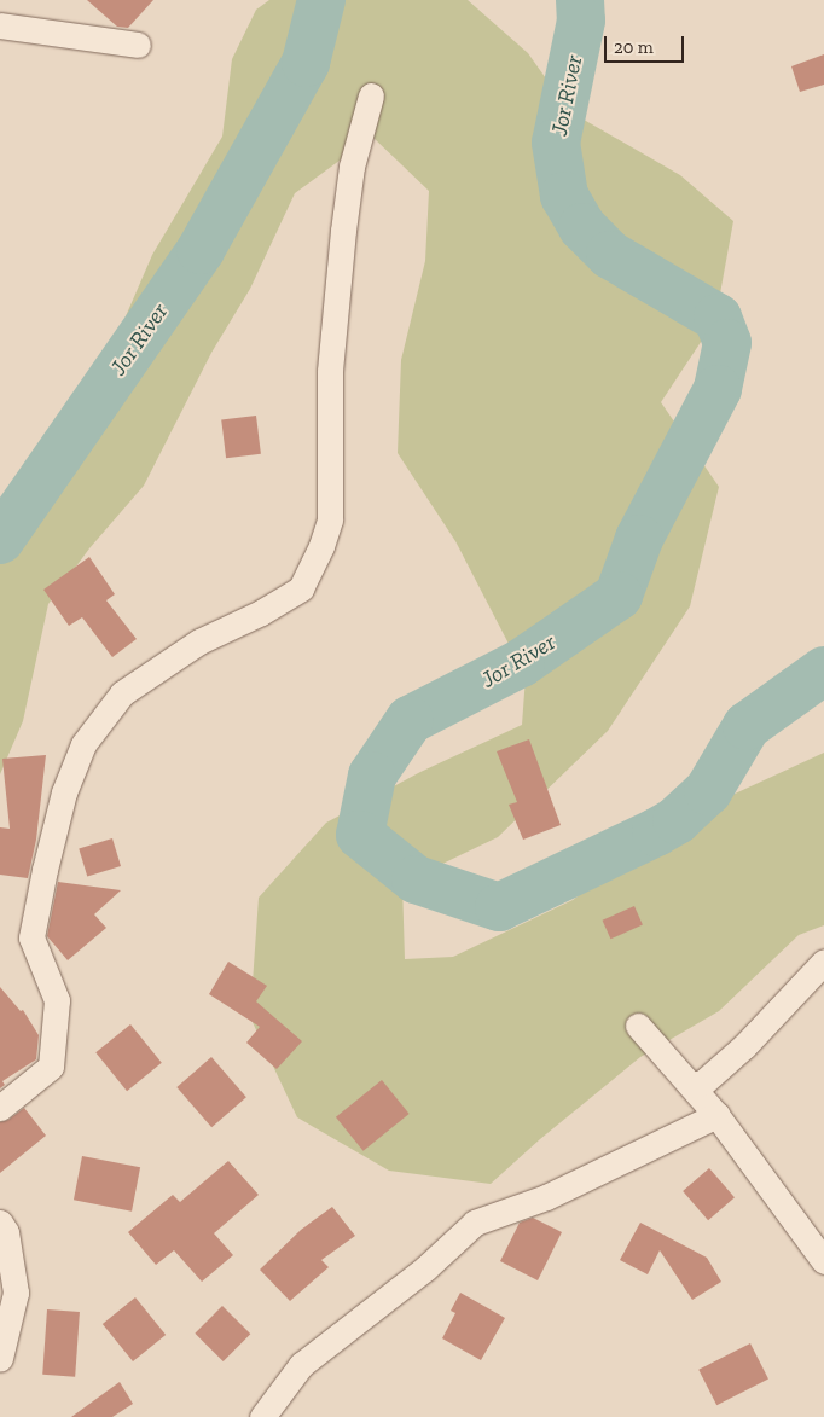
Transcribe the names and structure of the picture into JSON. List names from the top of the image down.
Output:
{
  "water": ["Jor River"],
  "scale_bar": "20 m"
}
